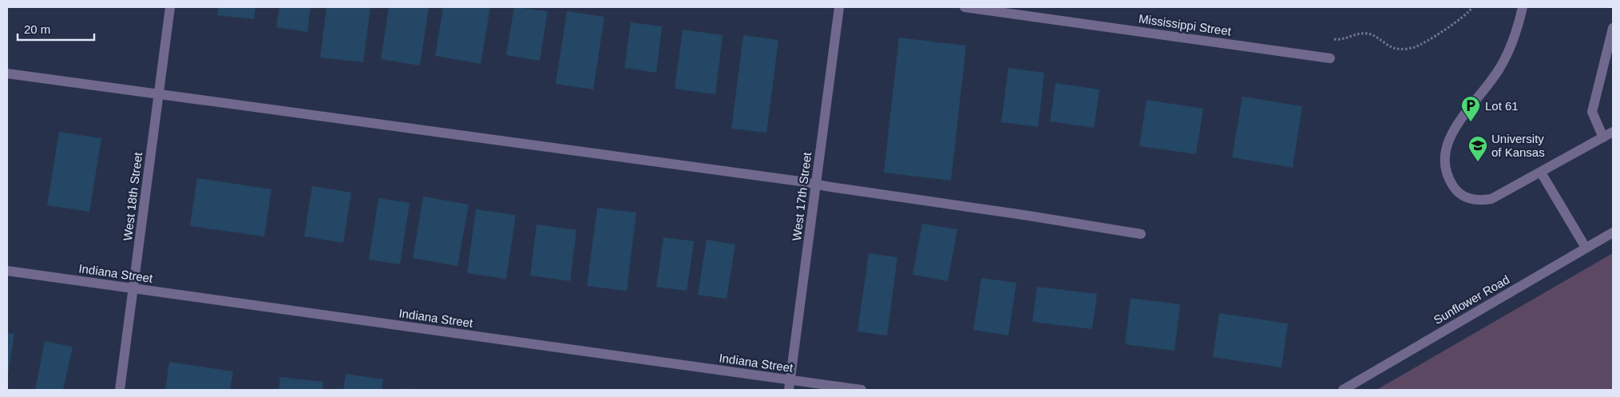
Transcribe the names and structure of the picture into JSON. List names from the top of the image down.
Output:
{
  "streets": {
    "street": [
      "Mississippi Street",
      "West 18th Street",
      "West 17th Street",
      "Indiana Street",
      "Sunflower Road"
    ]
  },
  "crossings": [
    ["West 18th Street", "Indiana Street"],
    ["West 17th Street", "Indiana Street"]
  ],
  "places": {
    "parking": ["Lot 61"],
    "school or university": ["University of Kansas"]
  },
  "scale_bar": "20 m"
}
